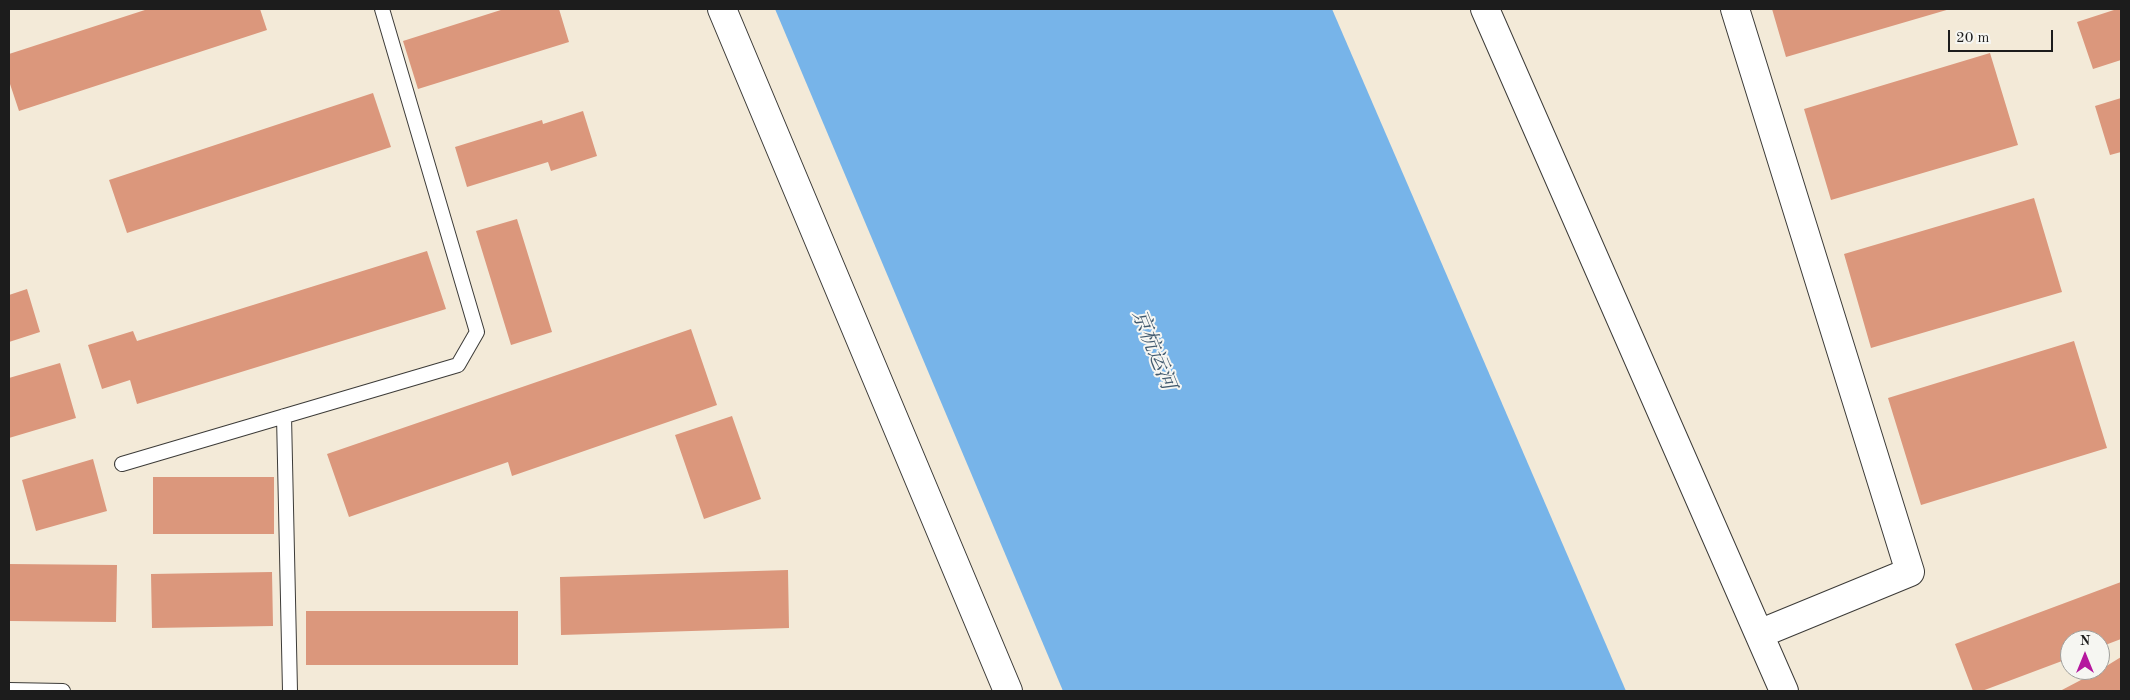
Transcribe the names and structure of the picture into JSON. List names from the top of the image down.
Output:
{
  "water": ["京杭运河"],
  "scale_bar": "20 m",
  "north": "top"
}
